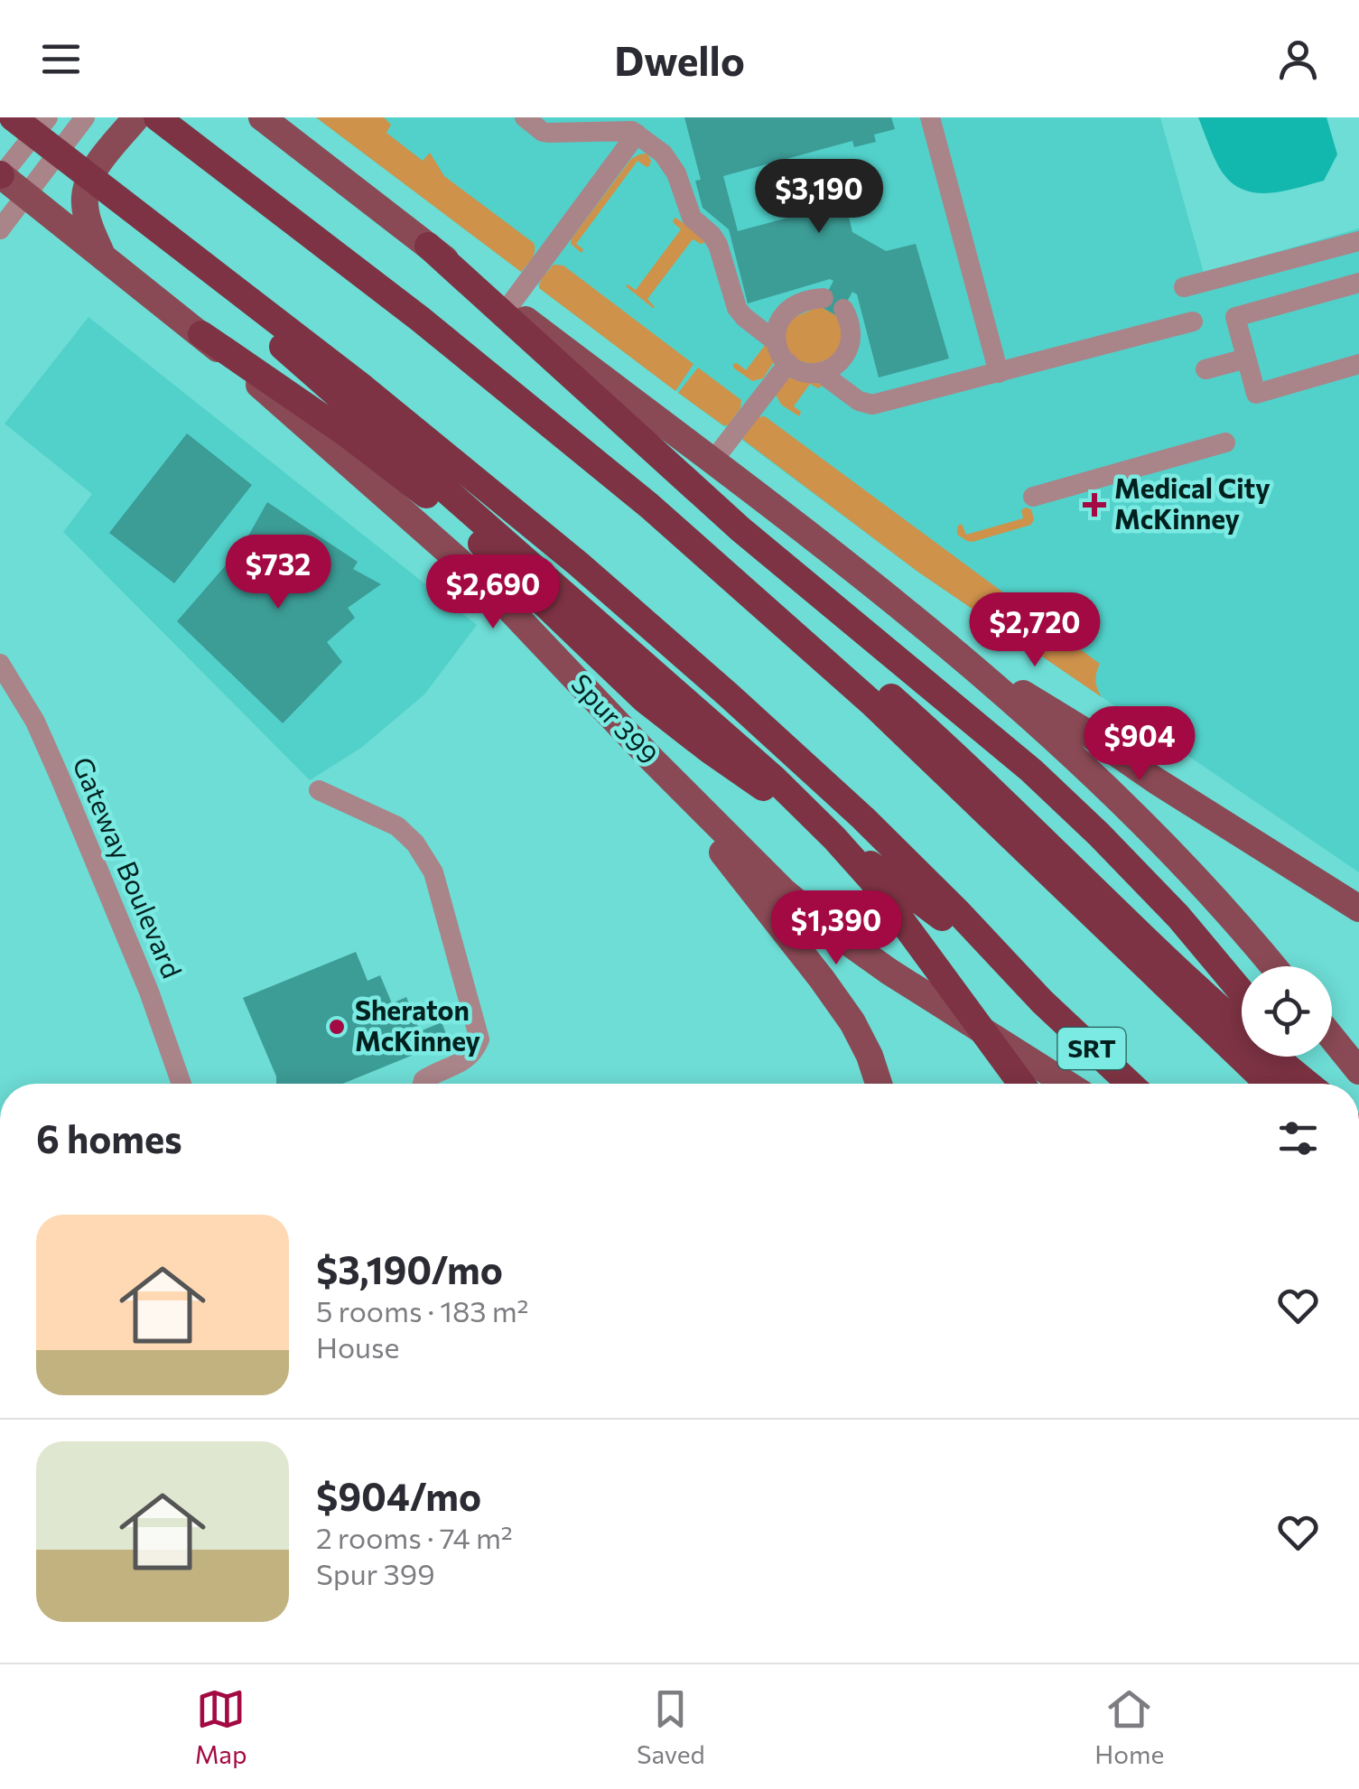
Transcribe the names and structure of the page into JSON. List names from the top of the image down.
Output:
{
  "streets": {
    "highway": ["SRT"],
    "main road": ["Spur 399"],
    "street": ["Gateway Boulevard"]
  },
  "places": {
    "health": ["Medical City McKinney"],
    "other": ["Sheraton McKinney"]
  },
  "page": {
    "header": "Dwello",
    "price": [
      "$3,190",
      "$732",
      "$2,690",
      "$2,720",
      "$904",
      "$1,390"
    ],
    "heading": "6 homes",
    "list": [
      {
        "name": "$3,190/mo",
        "note": "5 rooms · 183 m² · House"
      },
      {
        "name": "$904/mo",
        "note": "2 rooms · 74 m² · Spur 399"
      }
    ],
    "tabs": ["Map", "Saved", "Home"]
  }
}
